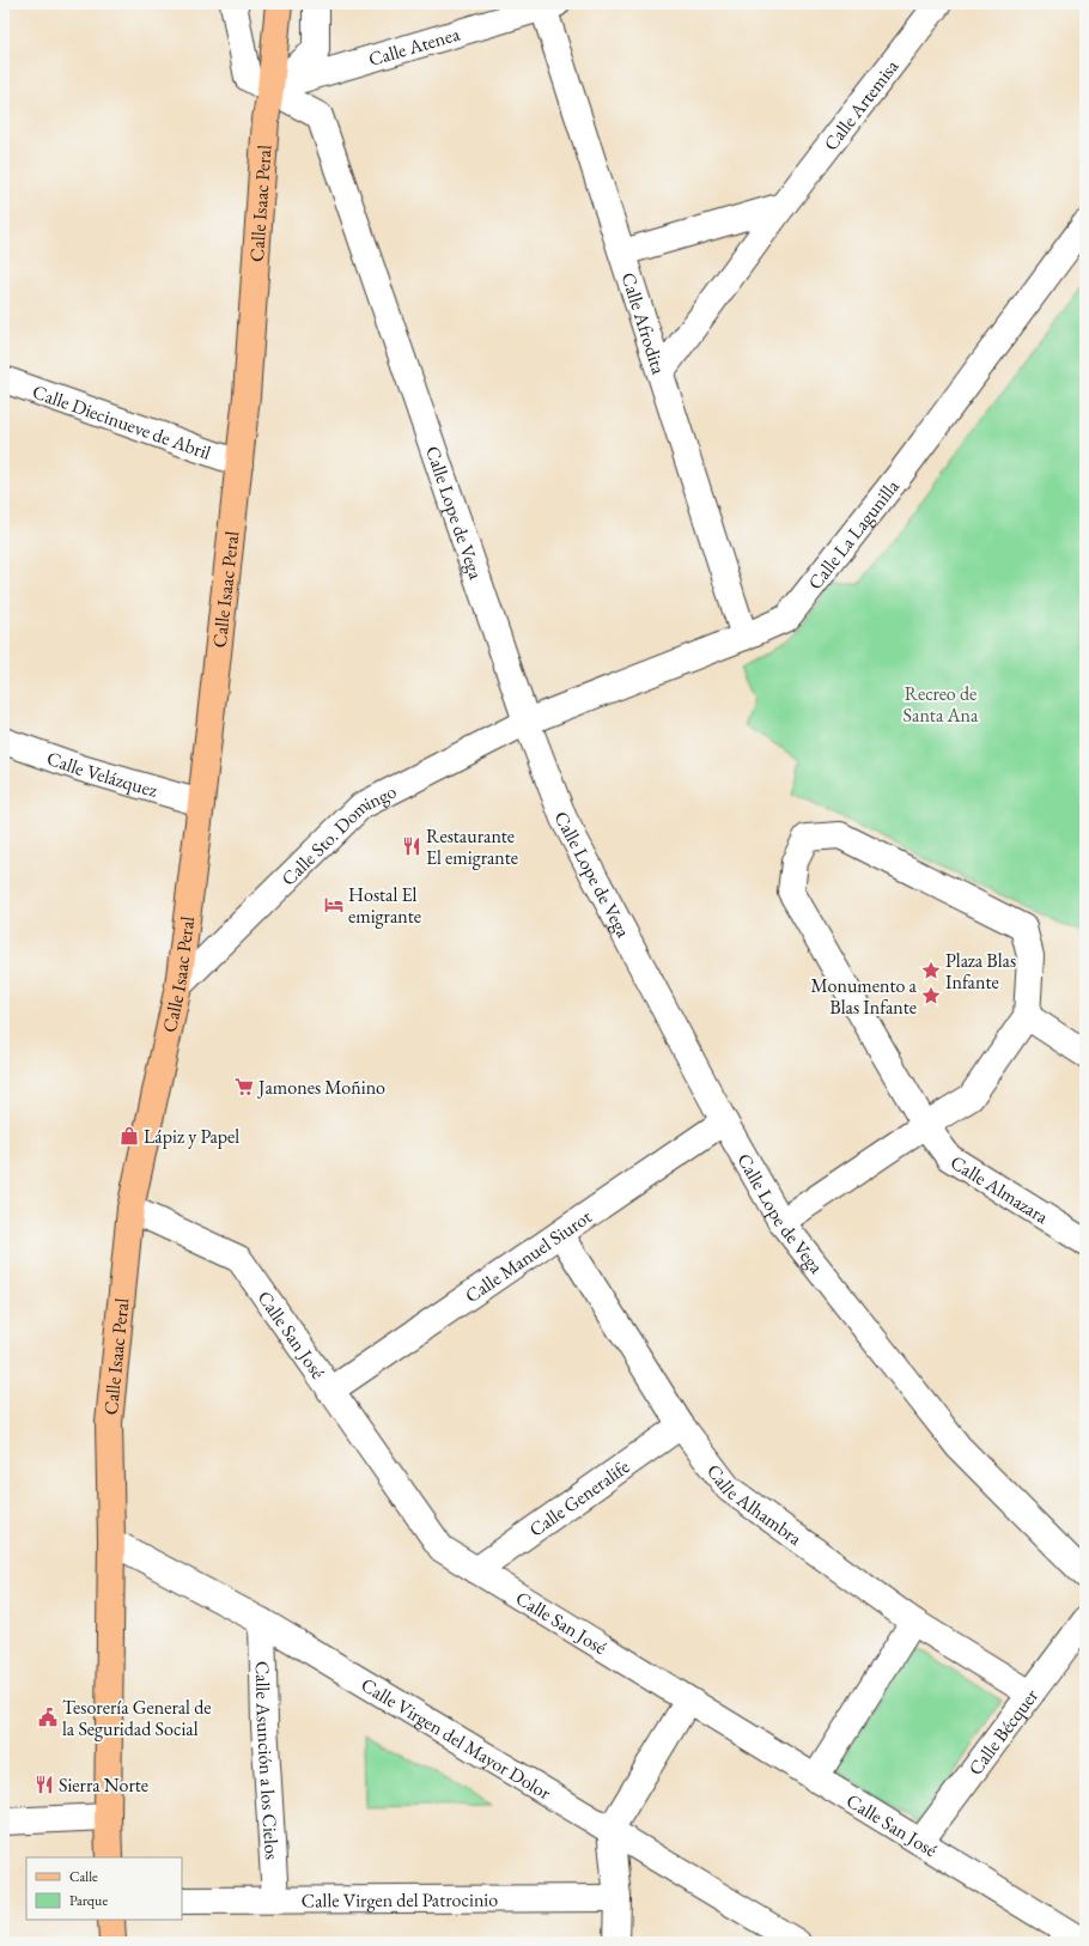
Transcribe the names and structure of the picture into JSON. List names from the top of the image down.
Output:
{
  "streets": {
    "main road": ["Calle Isaac Peral"],
    "street": [
      "Calle Atenea",
      "Calle Artemisa",
      "Calle Afrodita",
      "Calle Diecinueve de Abril",
      "Calle Lope de Vega",
      "Calle La Lagunilla",
      "Calle Velázquez",
      "Calle Sto. Domingo",
      "Calle Almazara",
      "Calle Manuel Siurot",
      "Calle San José",
      "Calle Generalife",
      "Calle Alhambra",
      "Calle Bécquer",
      "Calle Virgen del Mayor Dolor",
      "Calle Asunción a los Cielos",
      "Calle Virgen del Patrocinio"
    ]
  },
  "crossings": [
    ["Calle Atenea", "Calle Isaac Peral"],
    ["Calle Atenea", "Calle Afrodita"],
    ["Calle Atenea", "Calle Lope de Vega"],
    ["Calle Artemisa", "Calle Afrodita"],
    ["Calle Isaac Peral", "Calle Diecinueve de Abril"],
    ["Calle Isaac Peral", "Calle Lope de Vega"],
    ["Calle Isaac Peral", "Calle Velázquez"],
    ["Calle Isaac Peral", "Calle Sto. Domingo"],
    ["Calle Isaac Peral", "Calle San José"],
    ["Calle Isaac Peral", "Calle Virgen del Mayor Dolor"],
    ["Calle Afrodita", "Calle La Lagunilla"],
    ["Calle Lope de Vega", "Calle La Lagunilla"],
    ["Calle Lope de Vega", "Calle Sto. Domingo"],
    ["Calle Lope de Vega", "Calle Manuel Siurot"],
    ["Calle La Lagunilla", "Calle Sto. Domingo"],
    ["Calle Manuel Siurot", "Calle San José"],
    ["Calle Manuel Siurot", "Calle Alhambra"],
    ["Calle San José", "Calle Generalife"],
    ["Calle San José", "Calle Bécquer"],
    ["Calle Generalife", "Calle Alhambra"],
    ["Calle Alhambra", "Calle Bécquer"],
    ["Calle Virgen del Mayor Dolor", "Calle Asunción a los Cielos"],
    ["Calle Asunción a los Cielos", "Calle Virgen del Patrocinio"]
  ],
  "parks": ["Recreo de Santa Ana"],
  "places": {
    "restaurant": ["Restaurante El emigrante", "Sierra Norte"],
    "hotel": ["Hostal El emigrante"],
    "place": ["Plaza Blas Infante", "Monumento a Blas Infante"],
    "supermarket": ["Jamones Moñino"],
    "shop": ["Lápiz y Papel"],
    "public building": ["Tesorería General de la Seguridad Social"]
  },
  "legend": ["Calle", "Parque"]
}
